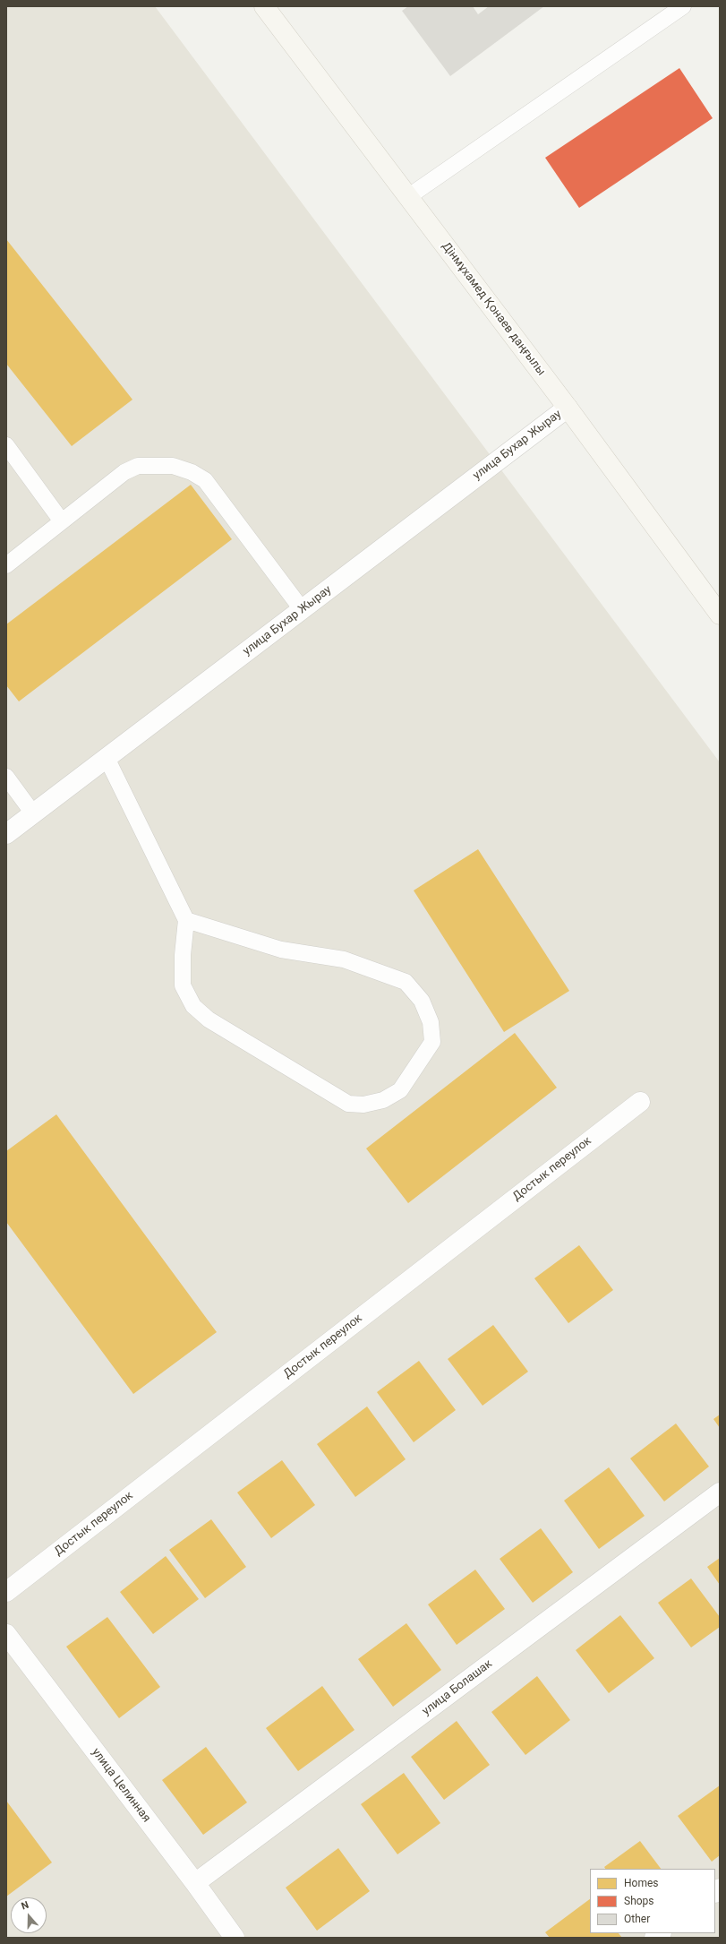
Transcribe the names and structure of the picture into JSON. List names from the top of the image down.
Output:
{
  "streets": {
    "street": [
      "Дінмұхамед Қонаев даңғылы",
      "улица Бухар Жырау",
      "Достык переулок",
      "улица Болашак",
      "улица Целинная"
    ]
  },
  "crossings": [
    ["Дінмұхамед Қонаев даңғылы", "улица Бухар Жырау"],
    ["улица Болашак", "улица Целинная"]
  ],
  "legend": ["Homes", "Shops", "Other"],
  "north": "top"
}
